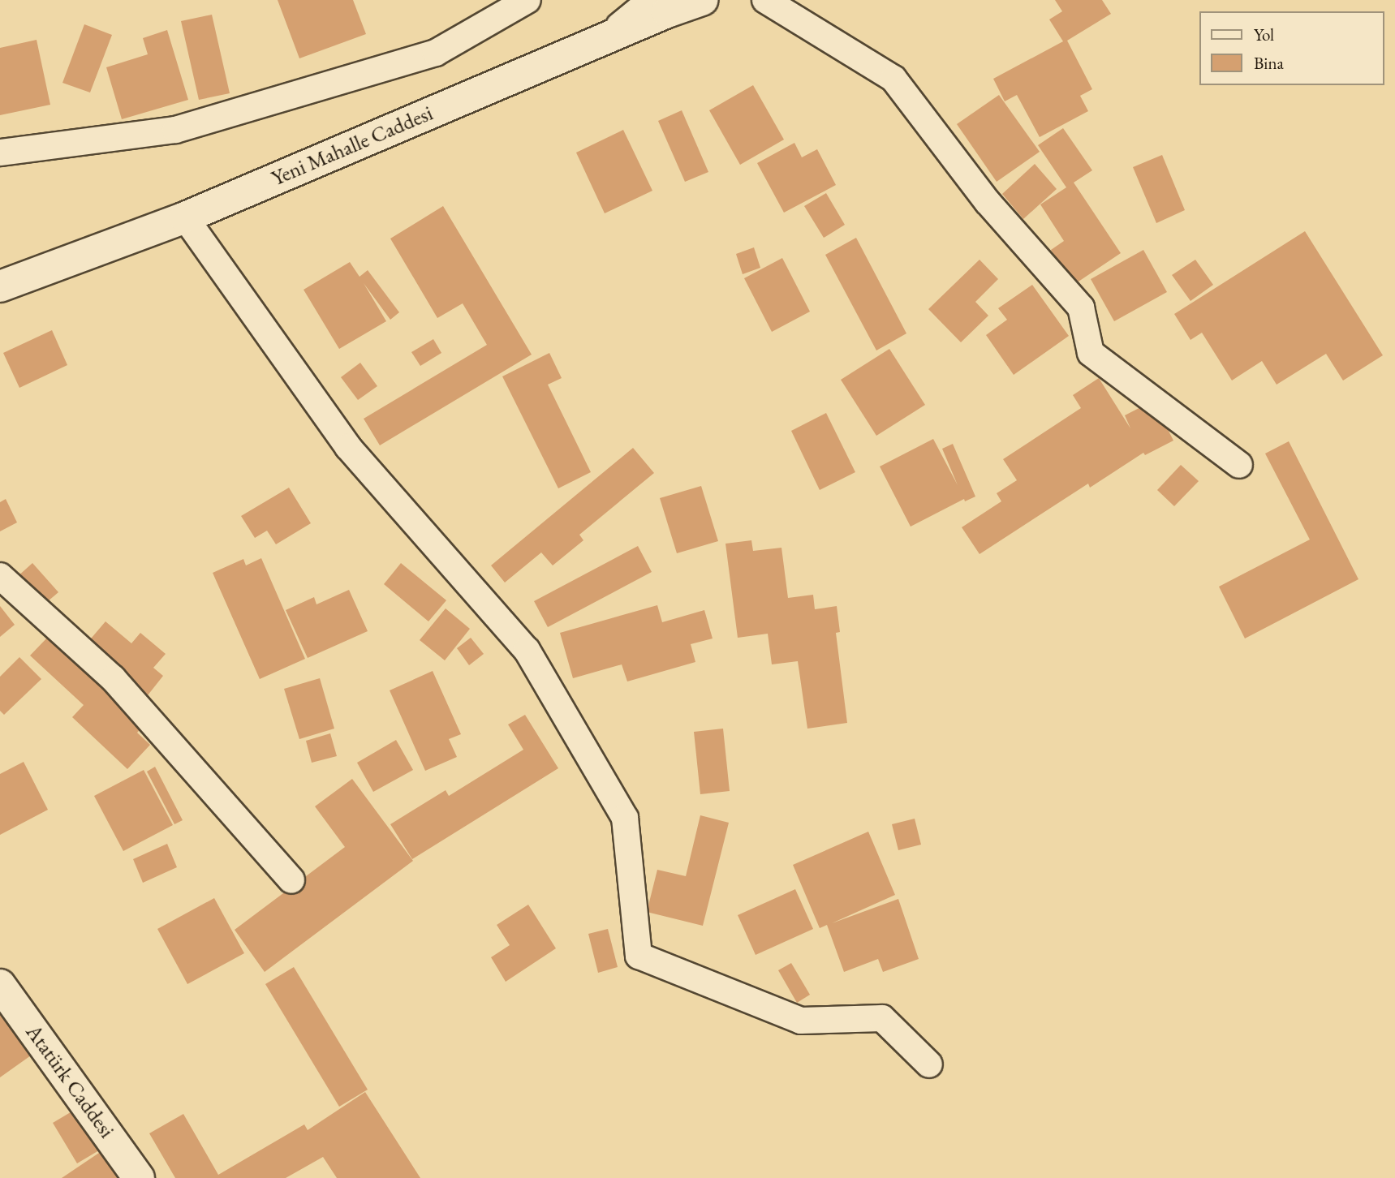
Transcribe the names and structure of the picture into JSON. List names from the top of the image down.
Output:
{
  "streets": {
    "street": ["Yeni Mahalle Caddesi", "Atatürk Caddesi"]
  },
  "legend": ["Yol", "Bina"]
}
